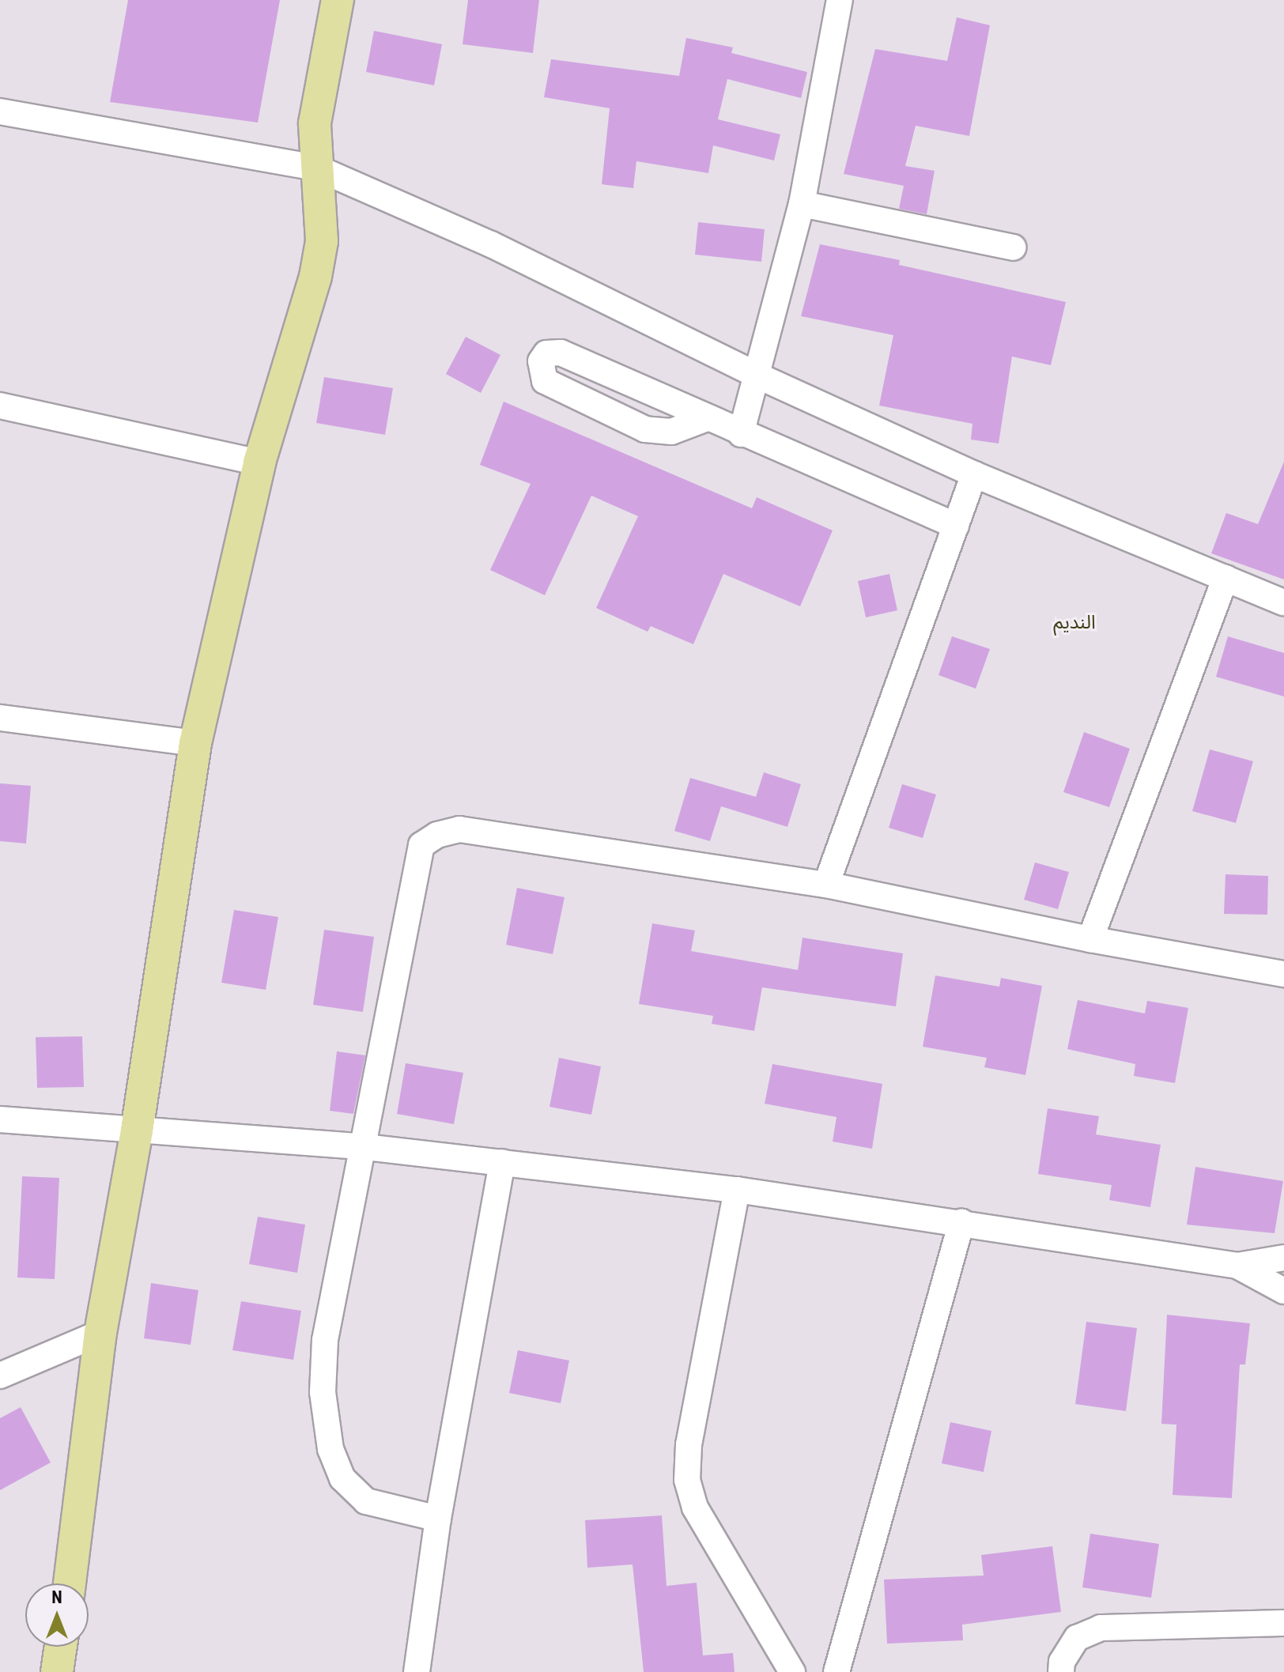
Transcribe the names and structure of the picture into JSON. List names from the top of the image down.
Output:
{
  "districts": ["النديم"],
  "north": "top"
}
